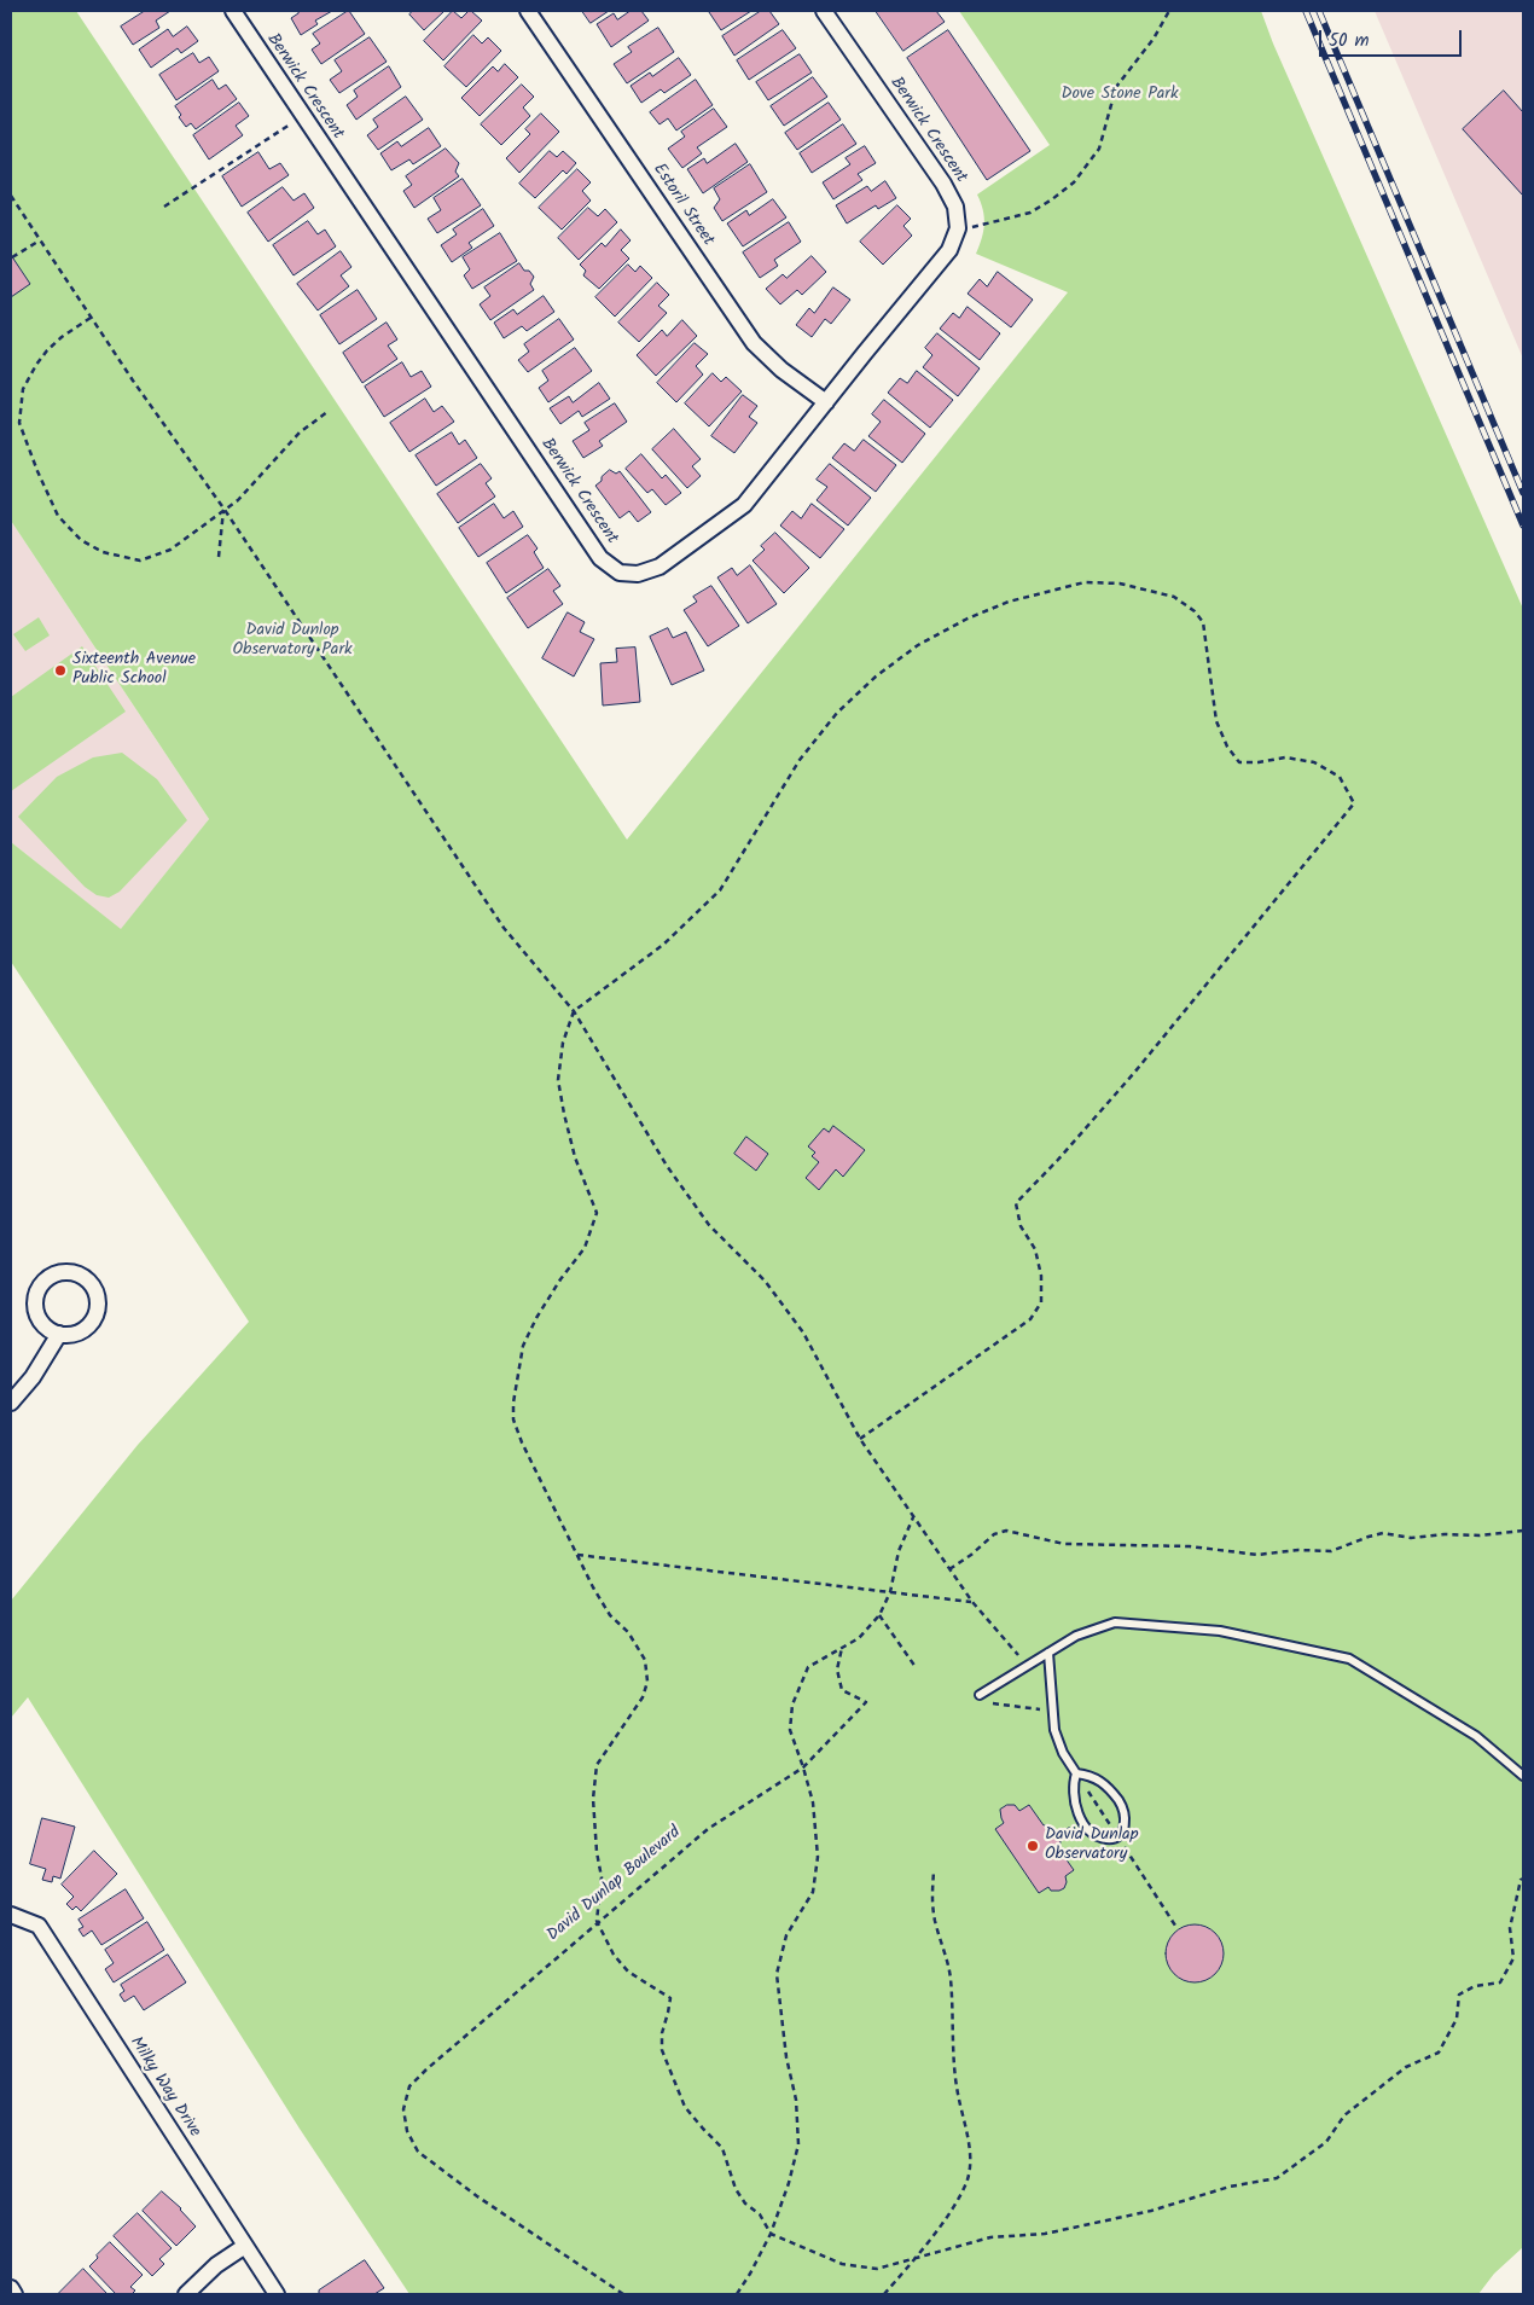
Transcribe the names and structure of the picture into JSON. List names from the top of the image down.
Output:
{
  "streets": {
    "street": ["Berwick Crescent", "Estoril Street", "Milky Way Drive"],
    "path": ["David Dunlap Boulevard"]
  },
  "crossings": [
    ["Berwick Crescent", "Estoril Street"]
  ],
  "parks": ["Dove Stone Park", "David Dunlop Observatory Park"],
  "places": ["Sixteenth Avenue Public School", "David Dunlap Observatory"],
  "scale_bar": "50 m"
}
